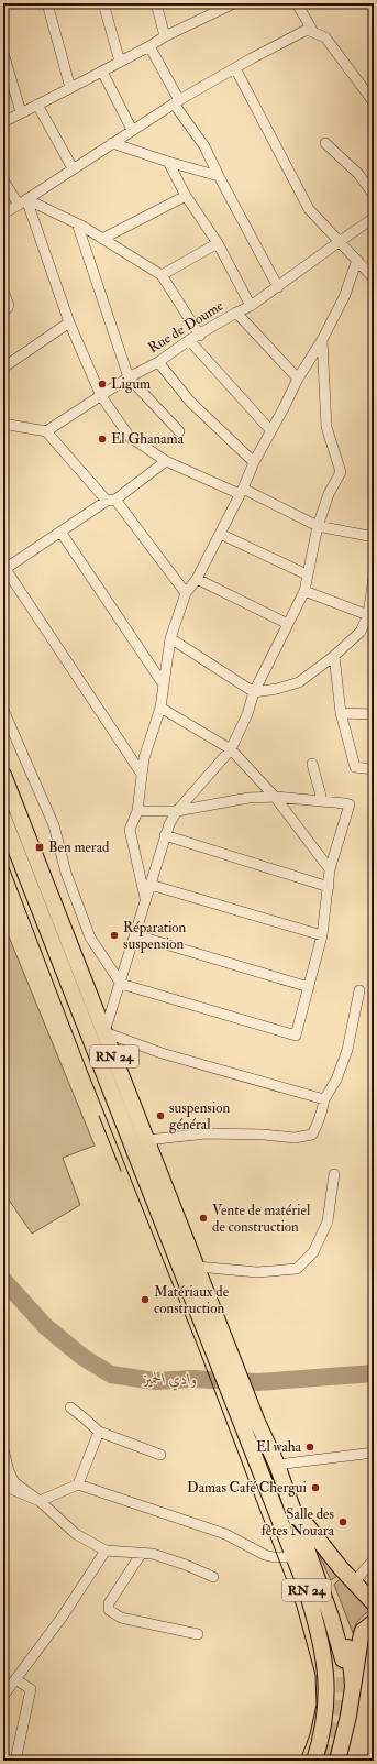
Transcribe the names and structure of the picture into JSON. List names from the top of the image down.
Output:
{
  "streets": {
    "main road": ["RN 24"],
    "street": ["Rue de Doume"]
  },
  "water": ["وادي الحميز"],
  "places": {
    "other": [
      "Ligum",
      "El Ghanama",
      "Réparation suspension",
      "suspension général",
      "Vente de matériel de construction",
      "Matériaux de construction",
      "El waha",
      "Damas Café Chergui",
      "Salle des fêtes Nouara"
    ],
    "transit": ["Ben merad"]
  }
}
